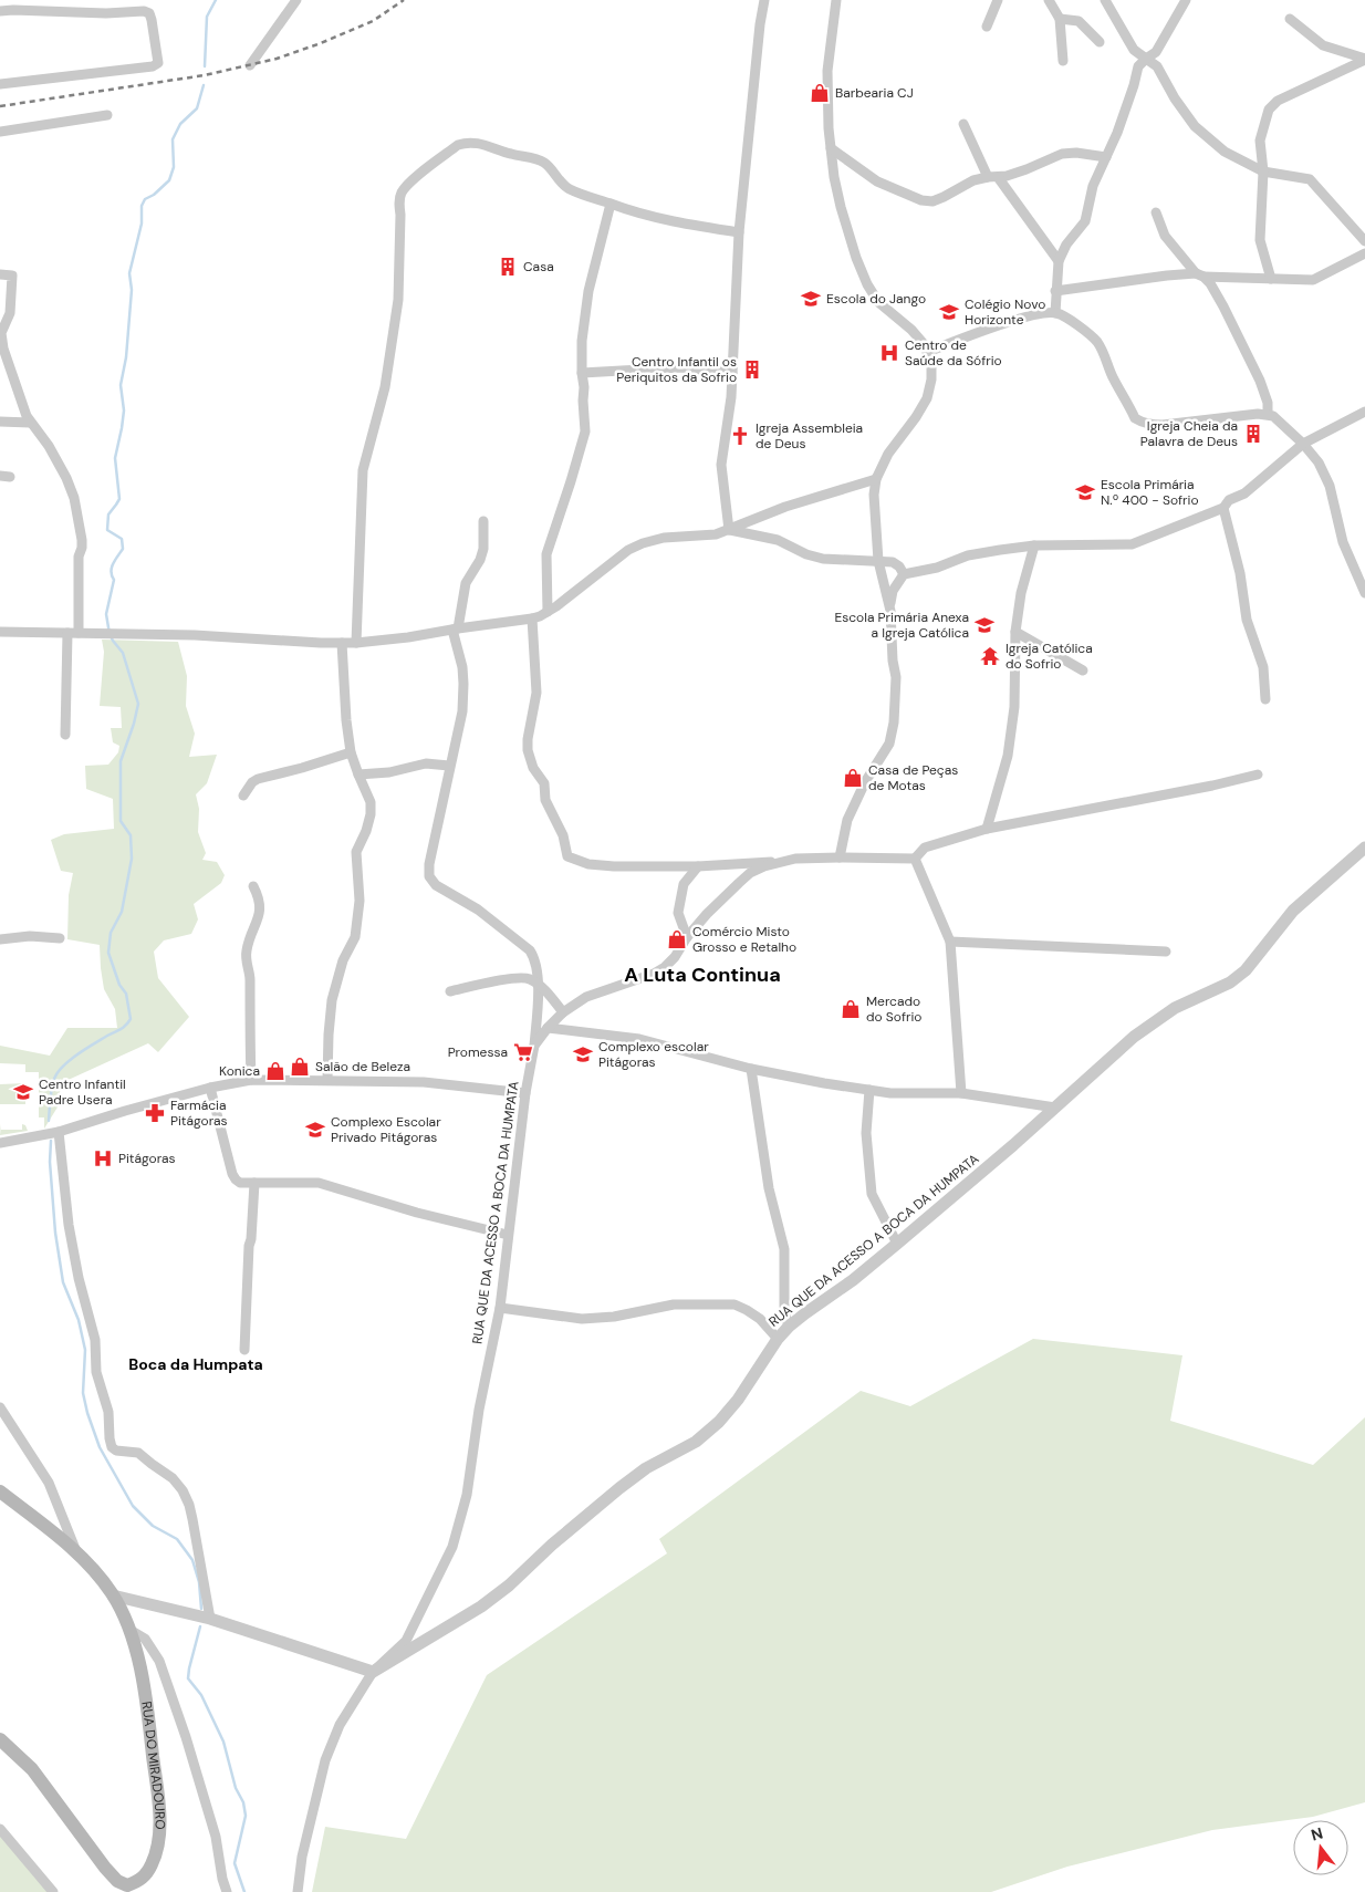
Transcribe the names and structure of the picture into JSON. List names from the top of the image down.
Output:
{
  "streets": {
    "main road": ["RUA DO MIRADOURO"],
    "street": ["RUA QUE DA ACESSO A BOCA DA HUMPATA"]
  },
  "districts": ["A Luta Continua", "Boca da Humpata"],
  "places": {
    "shop": [
      "Barbearia CJ",
      "Casa de Peças de Motas",
      "Comércio Misto Grosso e Retalho",
      "Mercado do Sofrio",
      "Salão de Beleza",
      "Konica"
    ],
    "building": ["Casa", "Centro Infantil os Periquitos da Sofrio", "Igreja Cheia da Palavra de Deus"],
    "school or university": [
      "Escola do Jango",
      "Colégio Novo Horizonte",
      "Escola Primária N.º 400 - Sofrio",
      "Escola Primária Anexa a Igreja Católica",
      "Complexo escolar Pitágoras",
      "Centro Infantil Padre Usera",
      "Complexo Escolar Privado Pitágoras"
    ],
    "hospital": ["Centro de Saúde da Sófrio", "Pitágoras"],
    "church": ["Igreja Assembleia de Deus"],
    "temple": ["Igreja Católica do Sofrio"],
    "supermarket": ["Promessa"],
    "pharmacy": ["Farmácia Pitágoras"]
  },
  "north": "top"
}
